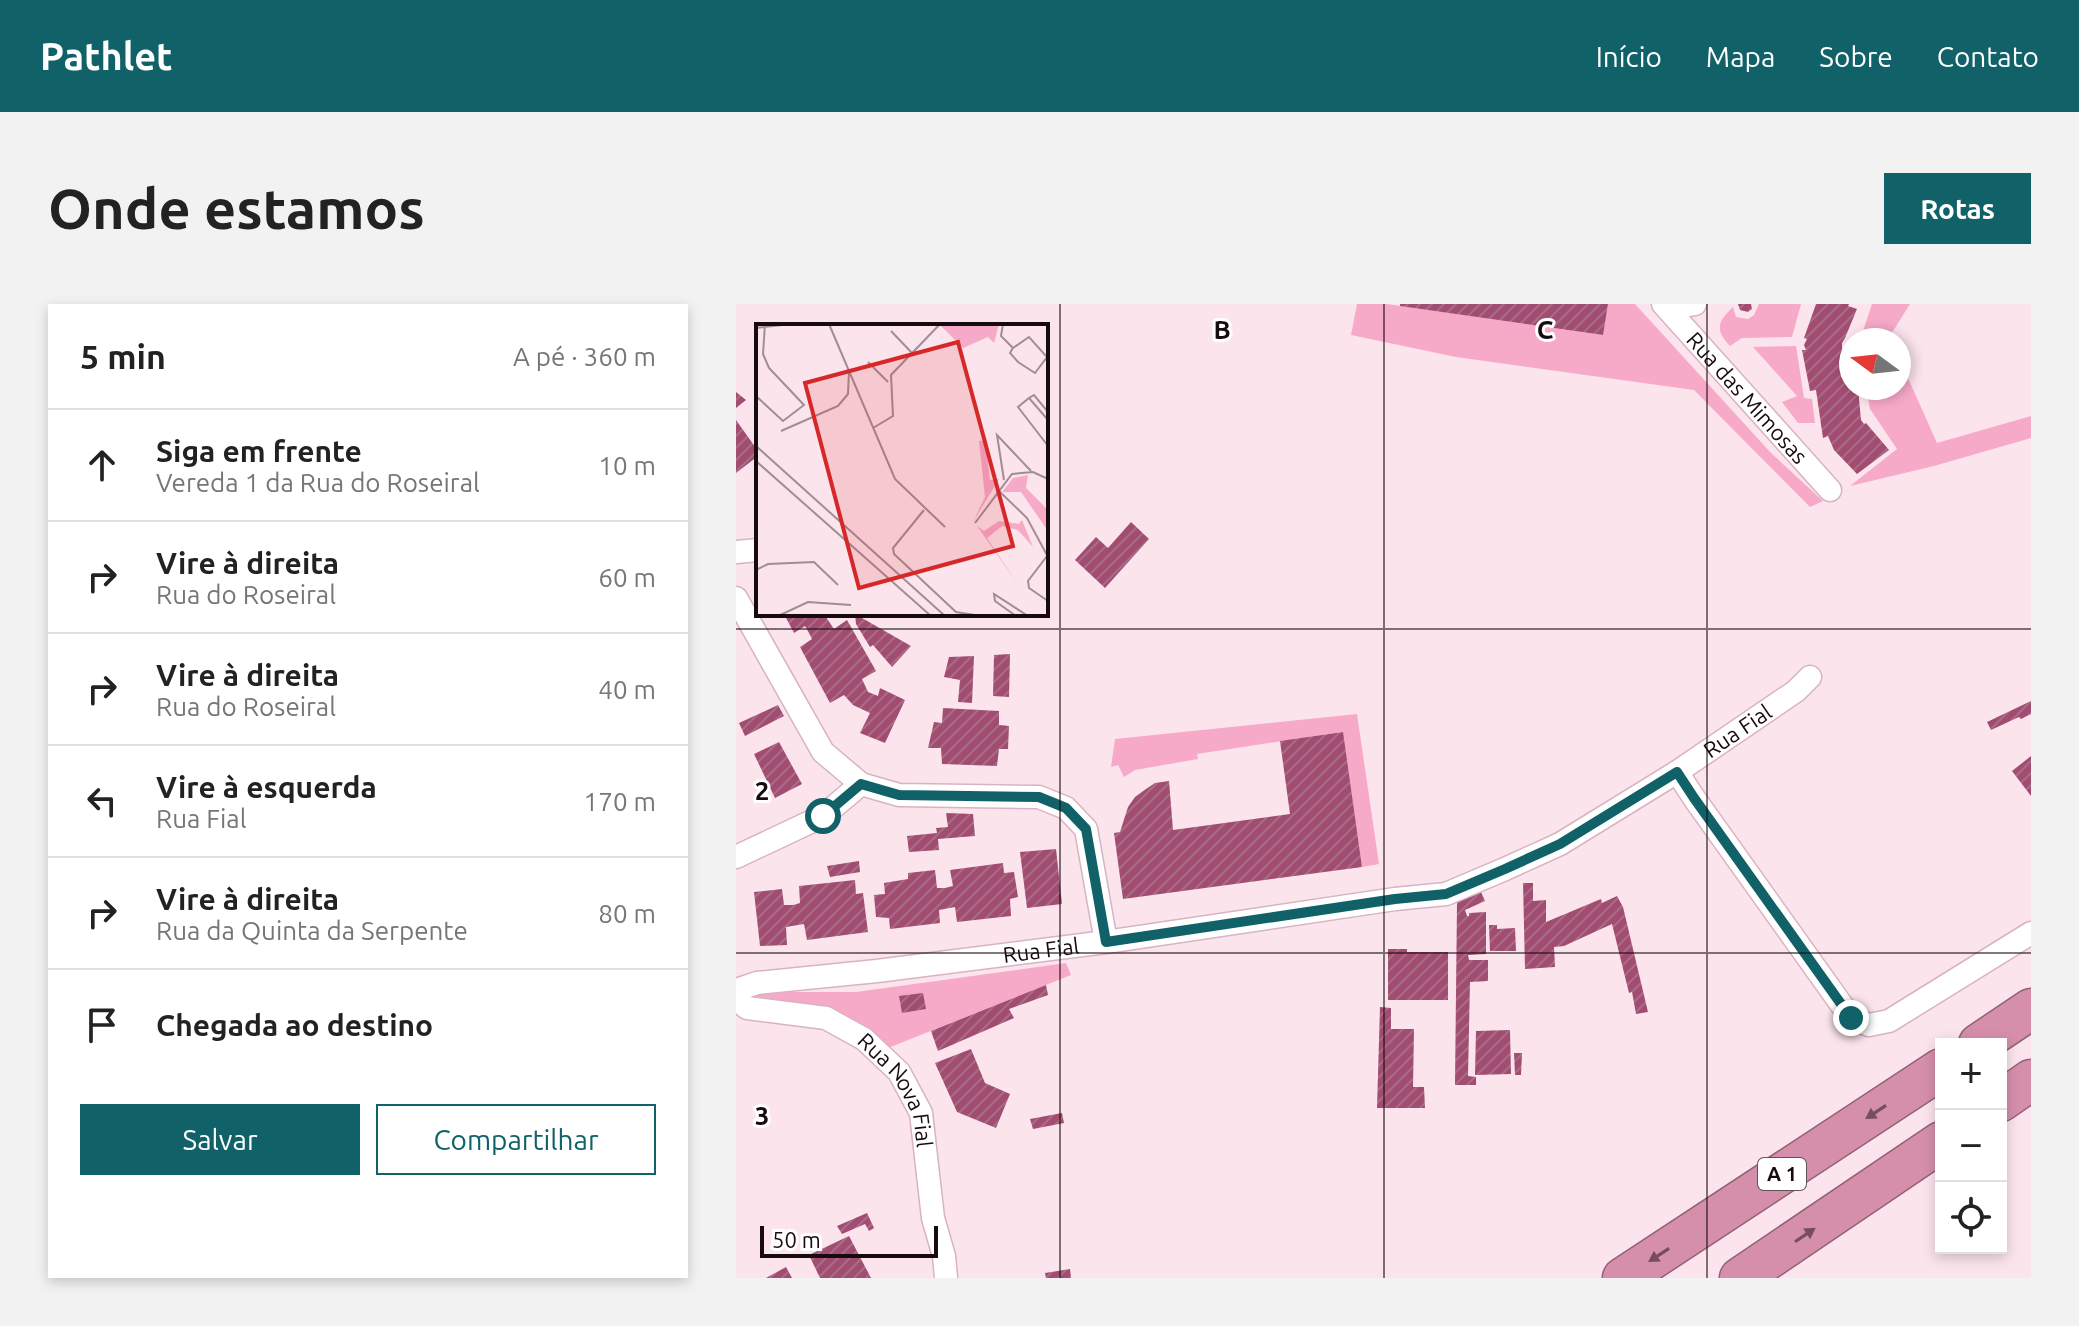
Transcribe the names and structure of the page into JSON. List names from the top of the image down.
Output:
{
  "streets": {
    "highway": ["A 1"],
    "street": ["Rua das Mimosas", "Rua Fial", "Rua Nova Fial"]
  },
  "scale_bar": "50 m",
  "north": "left",
  "page": {
    "header": "Pathlet",
    "nav": [
      "Início",
      "Mapa",
      "Sobre",
      "Contato"
    ],
    "buttons": [
      "Rotas",
      ["Salvar", "Compartilhar"]
    ],
    "title": "Onde estamos",
    "heading": ["5 min", "A pé · 360 m"],
    "list": [
      ["Siga em frente", "Vereda 1 da Rua do Roseiral", "10 m"],
      ["Vire à direita", "Rua do Roseiral", "60 m"],
      ["Vire à direita", "Rua do Roseiral", "40 m"],
      ["Vire à esquerda", "Rua Fial", "170 m"],
      ["Vire à direita", "Rua da Quinta da Serpente", "80 m"],
      "Chegada ao destino"
    ],
    "map_buttons": ["+", "−"],
    "scale": "50 m"
  },
  "grid": {
    "columns": ["B", "C"],
    "rows": ["2", "3"]
  }
}
